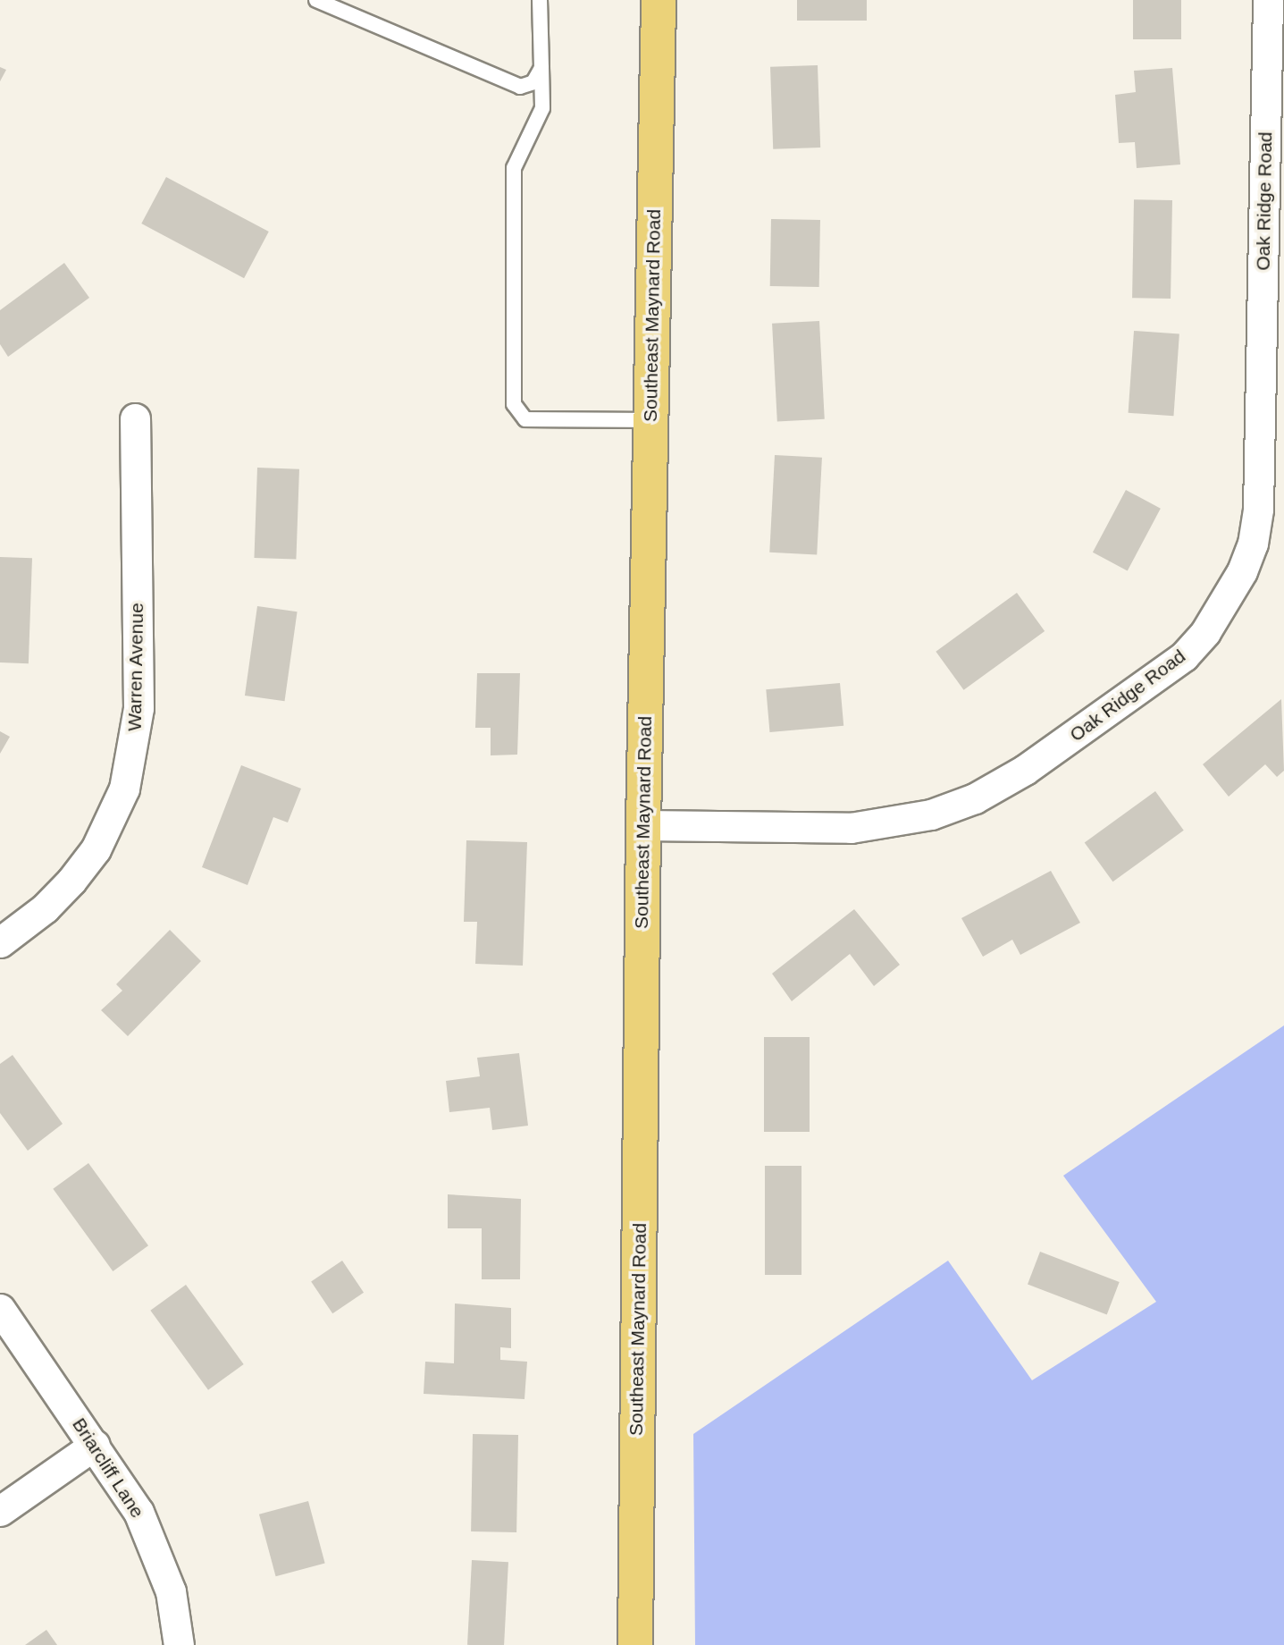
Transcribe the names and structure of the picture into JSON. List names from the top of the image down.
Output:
{
  "streets": {
    "main road": ["Southeast Maynard Road"],
    "street": ["Oak Ridge Road", "Warren Avenue", "Briarcliff Lane"]
  },
  "crossings": [
    ["Oak Ridge Road", "Southeast Maynard Road"]
  ]
}
